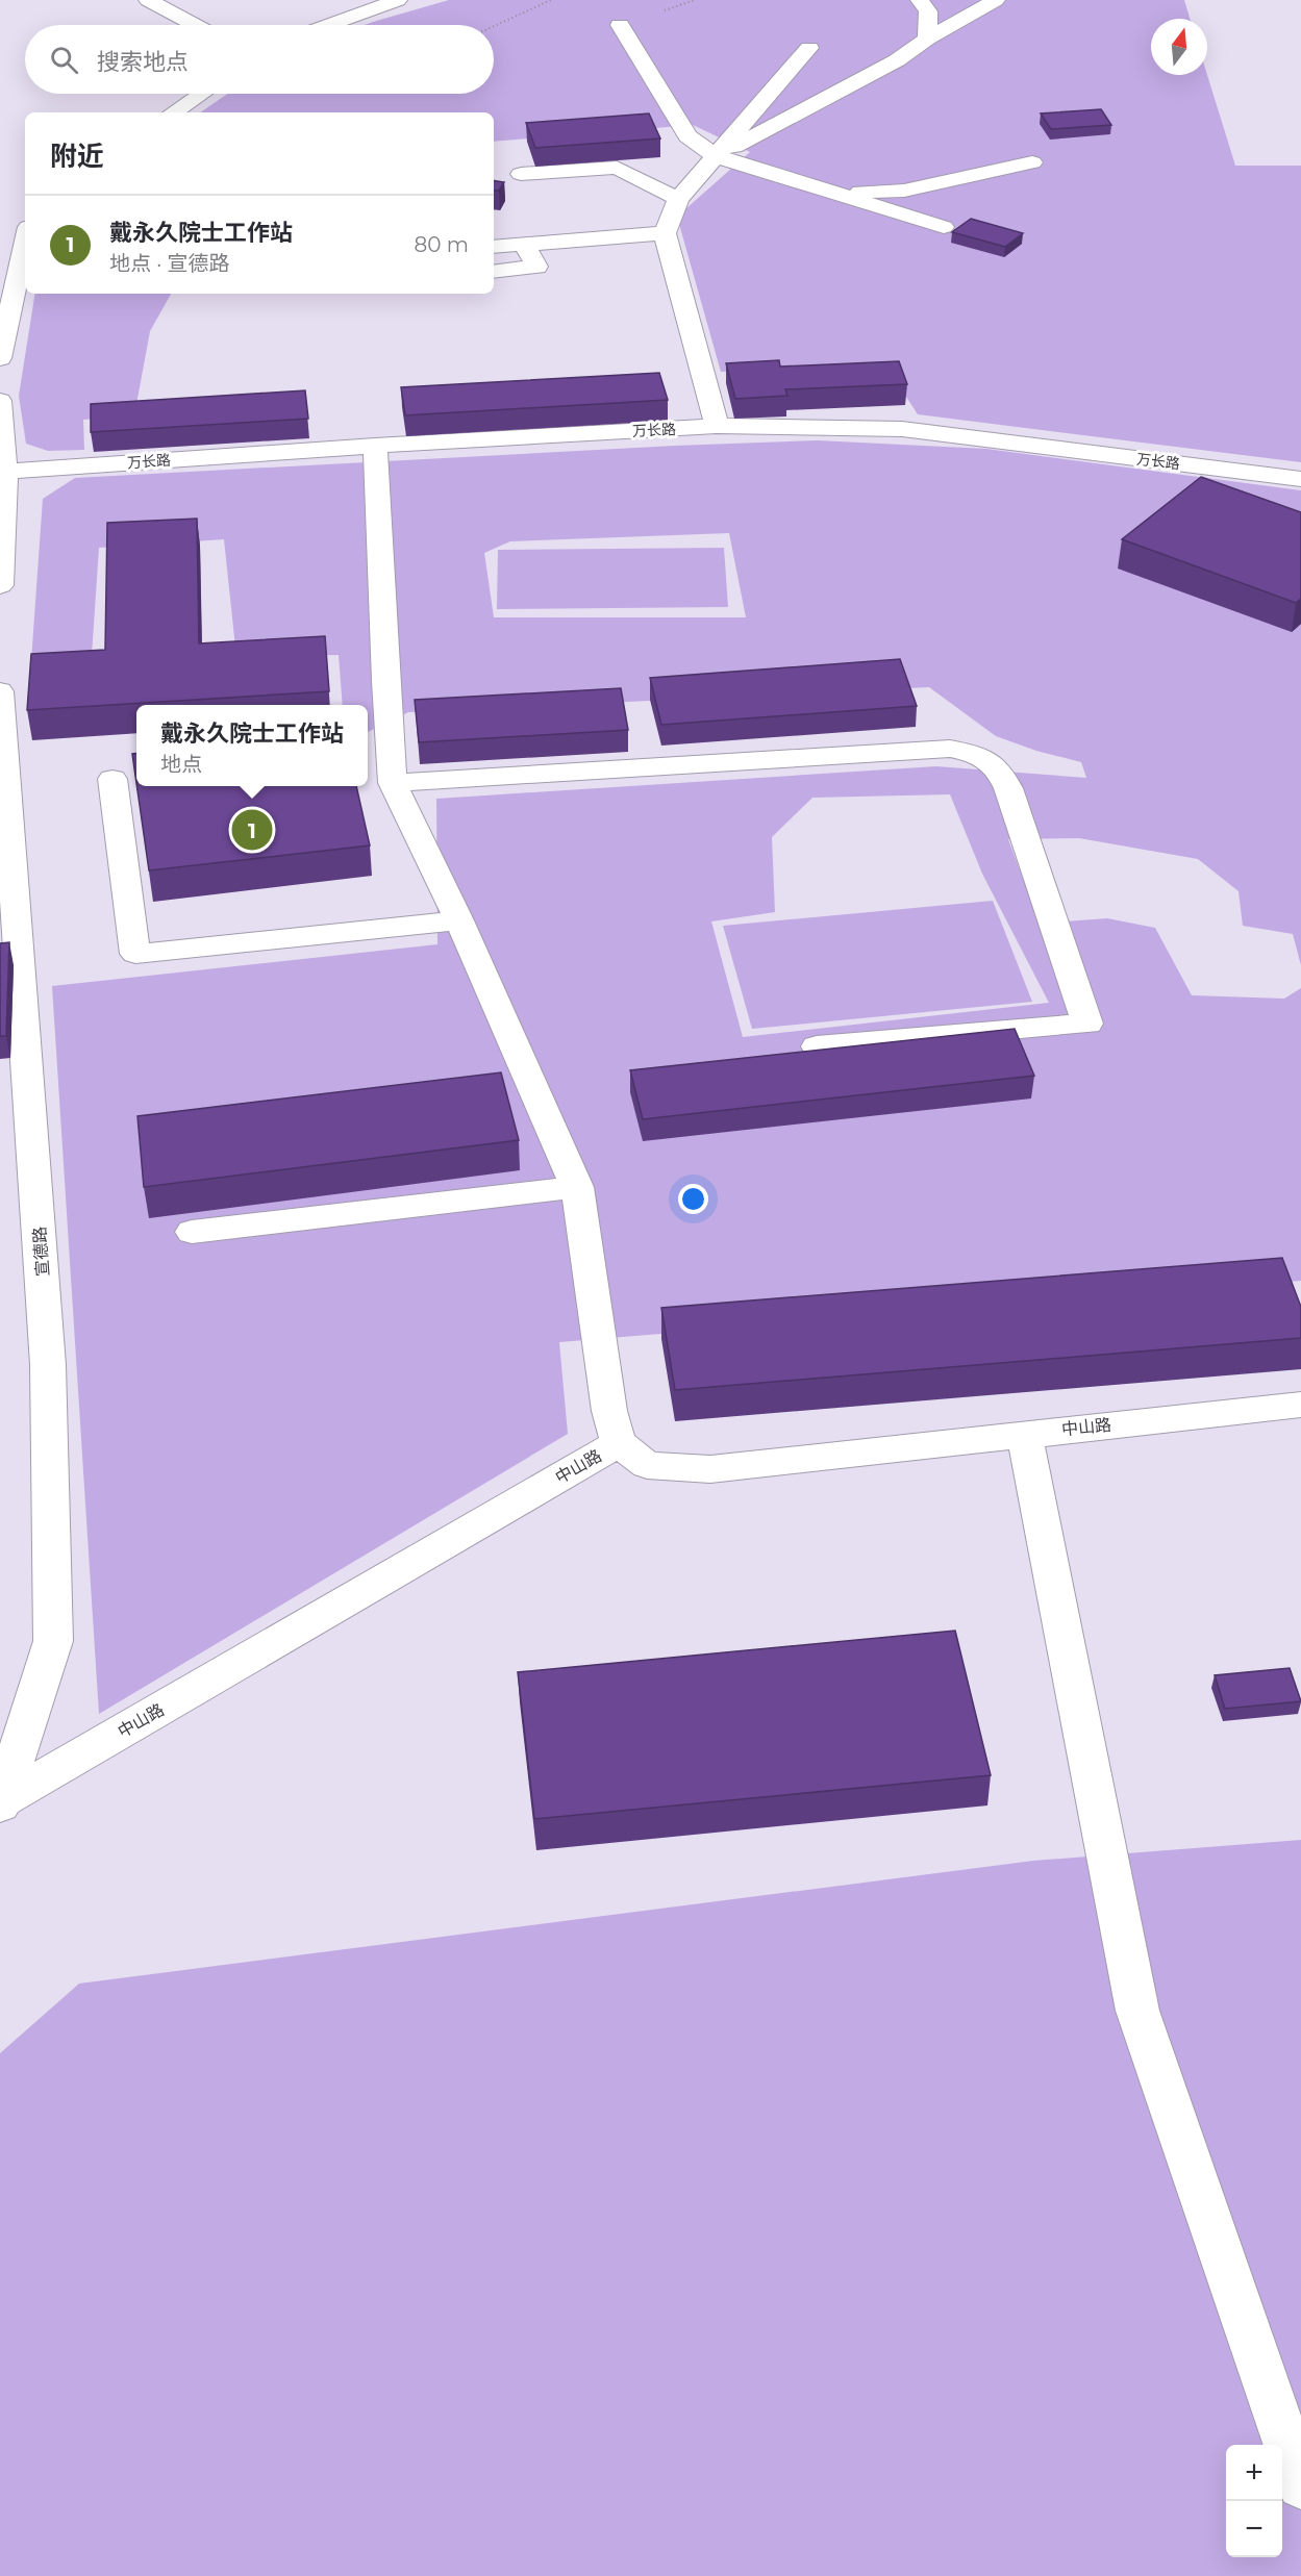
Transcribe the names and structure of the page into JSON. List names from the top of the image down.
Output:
{
  "streets": {
    "street": ["万长路", "宣德路", "中山路"]
  },
  "crossings": [
    ["宣德路", "中山路"]
  ],
  "north": "top",
  "page": {
    "search": "搜索地点",
    "heading": "附近",
    "list": [
      {
        "mark": "1",
        "name": "戴永久院士工作站",
        "note": "地点 · 宣德路",
        "value": "80 m"
      }
    ],
    "popup": ["戴永久院士工作站", "地点"],
    "pins": "1",
    "map_buttons": ["+", "−"]
  }
}
